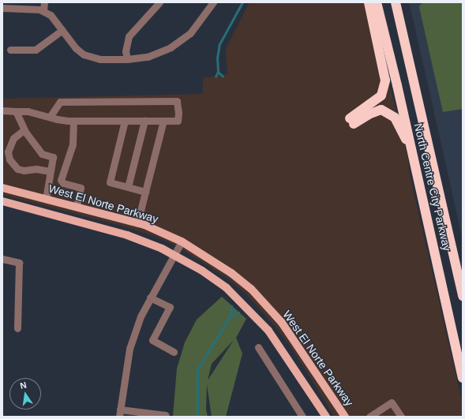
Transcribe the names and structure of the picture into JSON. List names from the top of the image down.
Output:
{
  "streets": {
    "highway": ["North Centre City Parkway"],
    "main road": ["West El Norte Parkway"]
  },
  "north": "top"
}
